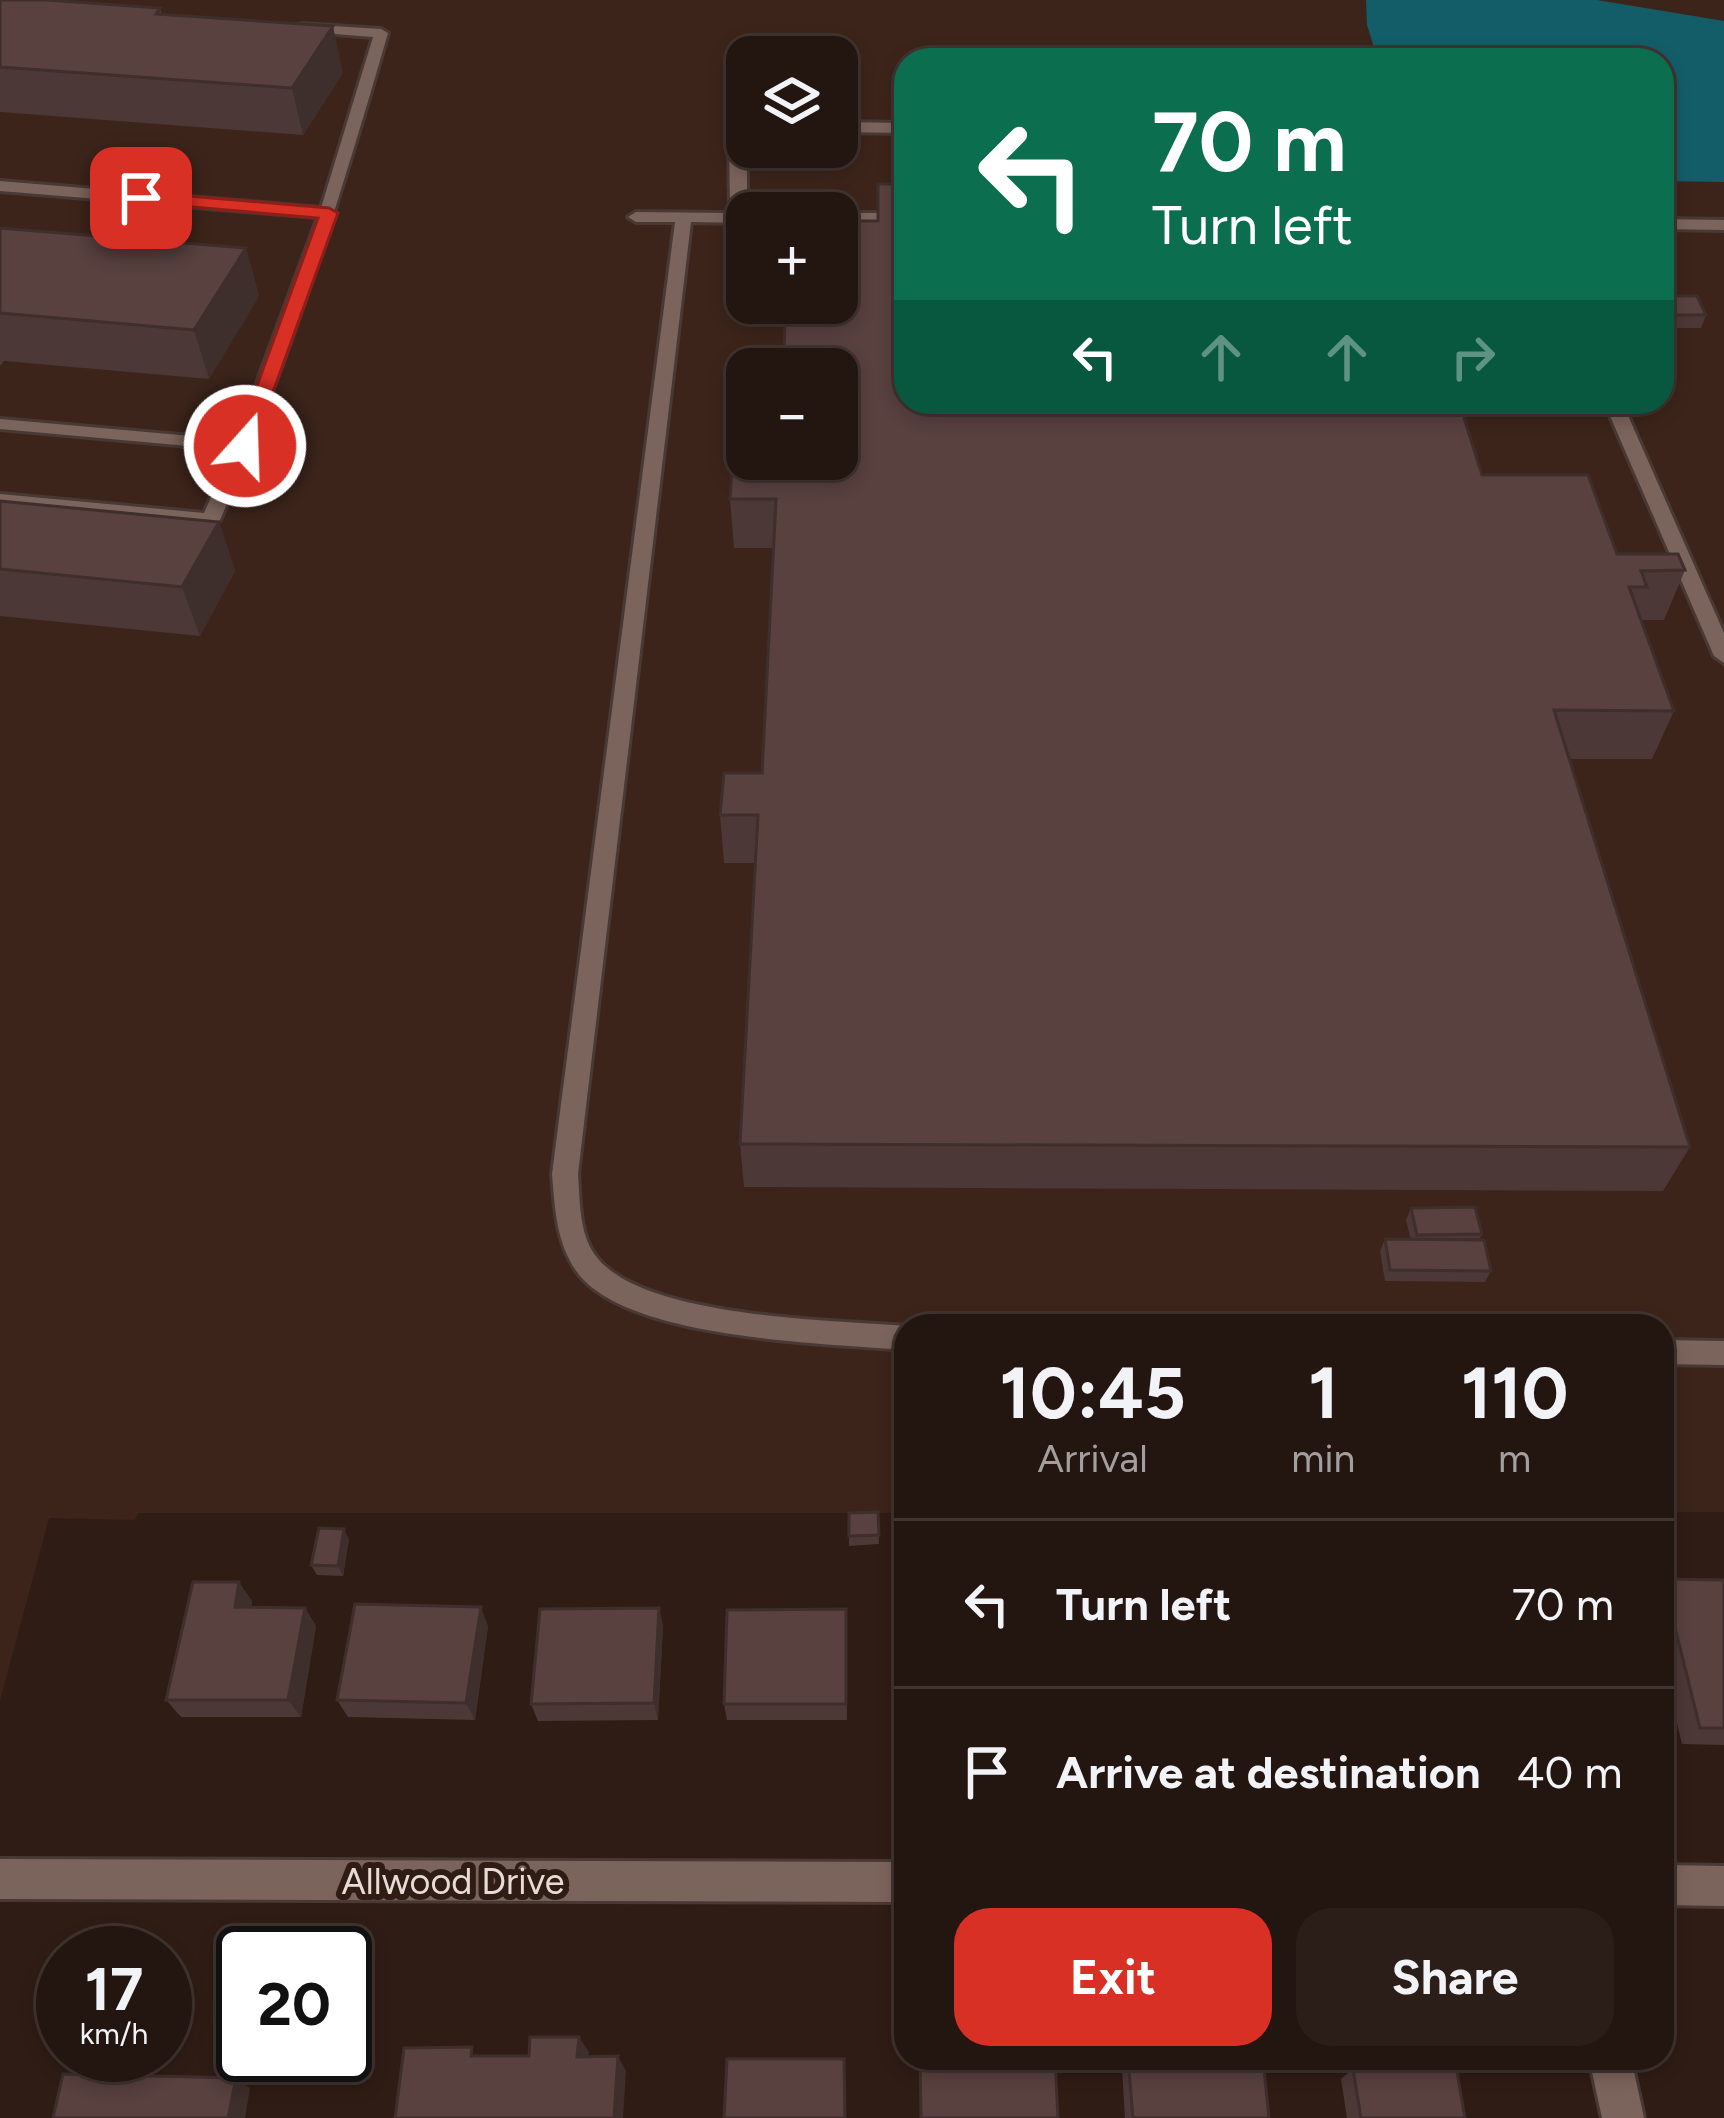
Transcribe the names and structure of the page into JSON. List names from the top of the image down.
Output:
{
  "streets": {
    "street": ["Allwood Drive"]
  },
  "page": {
    "map_buttons": ["+", "−"],
    "turn": ["70 m", "Turn left"],
    "eta": [
      "10:45",
      "Arrival",
      "1",
      "min",
      "110",
      "m"
    ],
    "list": [
      {
        "name": "Turn left",
        "value": "70 m"
      },
      {
        "name": "Arrive at destination",
        "value": "40 m"
      }
    ],
    "buttons": ["Exit", "Share"],
    "speed": "17 km/h",
    "limit": "20"
  }
}
